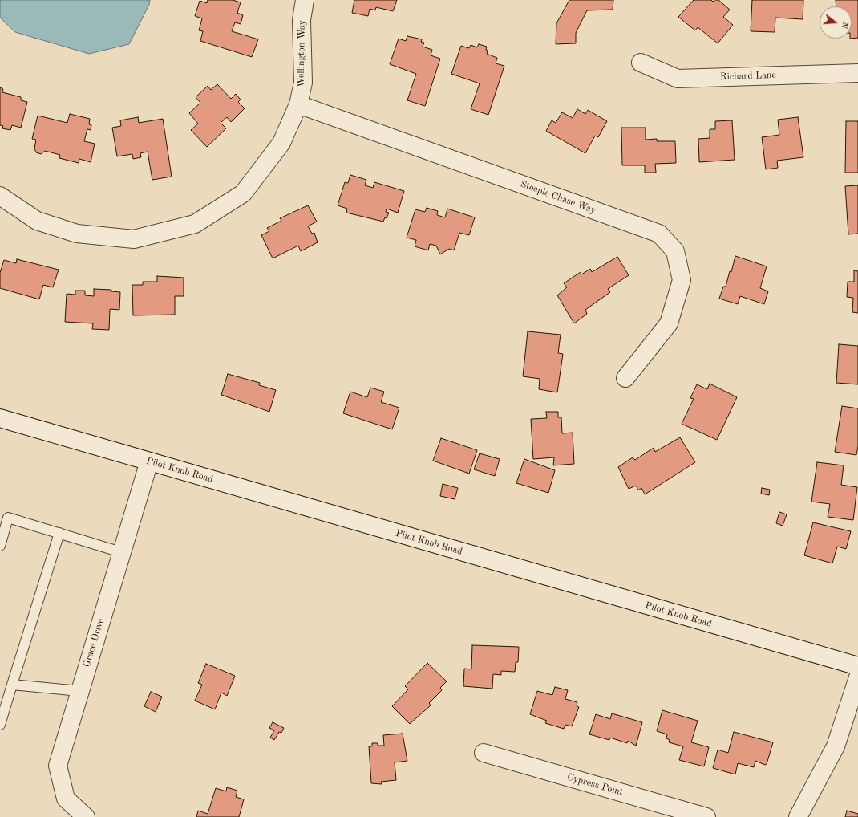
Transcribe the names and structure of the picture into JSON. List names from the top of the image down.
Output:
{
  "streets": {
    "street": [
      "Wellington Way",
      "Richard Lane",
      "Steeple Chase Way",
      "Pilot Knob Road",
      "Grace Drive",
      "Cypress Point"
    ]
  },
  "crossings": [
    ["Wellington Way", "Steeple Chase Way"],
    ["Pilot Knob Road", "Grace Drive"]
  ],
  "north": "right"
}
